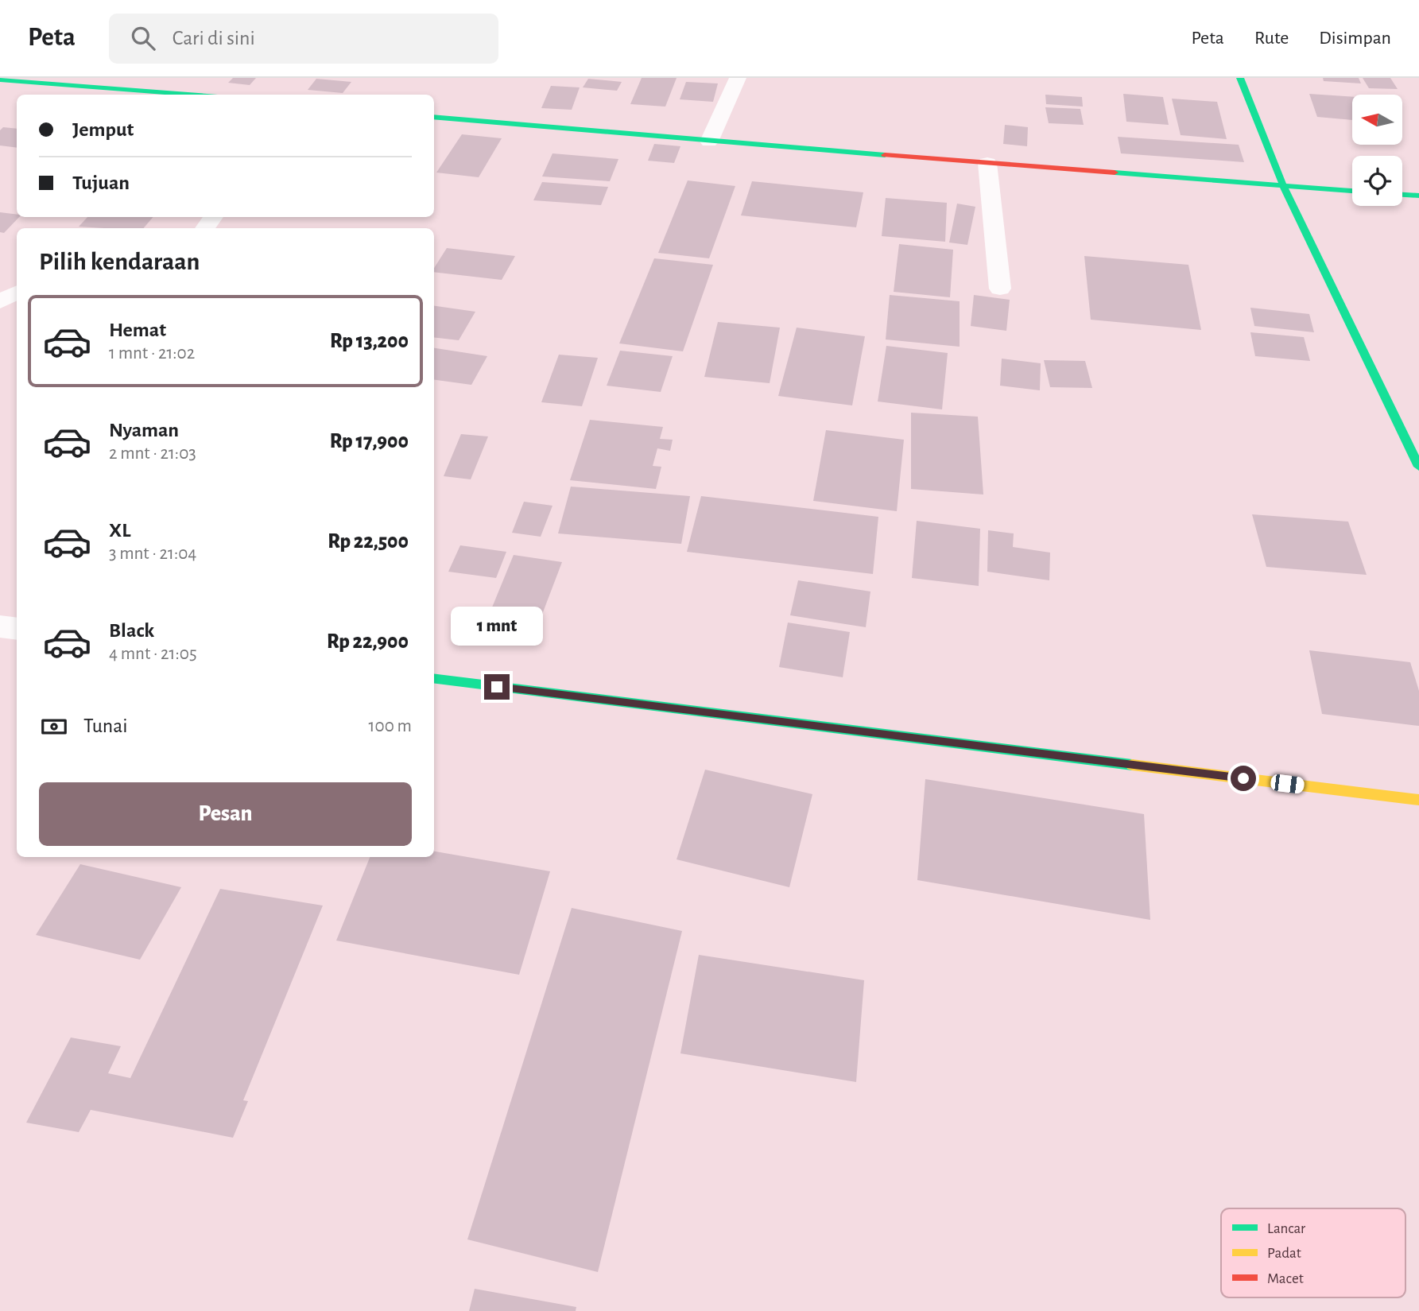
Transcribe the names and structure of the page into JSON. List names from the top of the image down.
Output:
{
  "legend": ["Lancar", "Padat", "Macet"],
  "north": "left",
  "page": {
    "header": "Peta",
    "search": "Cari di sini",
    "nav": ["Peta", "Rute", "Disimpan"],
    "banner": ["Jemput", "Tujuan"],
    "heading": "Pilih kendaraan",
    "list": [
      {
        "name": "Hemat",
        "note": "1 mnt · 21:02",
        "value": "Rp 13,200"
      },
      {
        "name": "Nyaman",
        "note": "2 mnt · 21:03",
        "value": "Rp 17,900"
      },
      {
        "name": "XL",
        "note": "3 mnt · 21:04",
        "value": "Rp 22,500"
      },
      {
        "name": "Black",
        "note": "4 mnt · 21:05",
        "value": "Rp 22,900"
      }
    ],
    "bubble": "1 mnt",
    "pay": ["Tunai", "100 m"],
    "buttons": "Pesan"
  }
}
